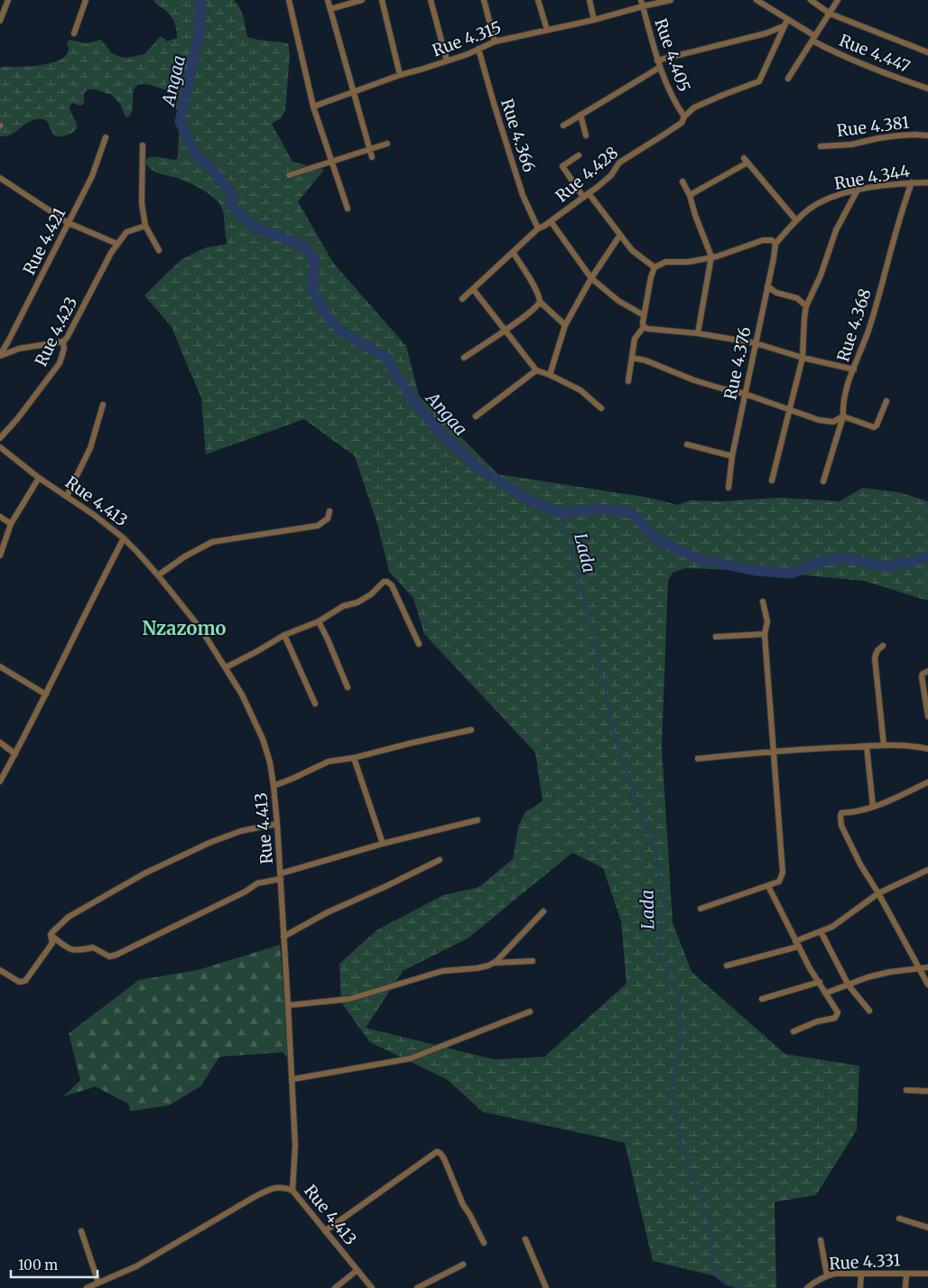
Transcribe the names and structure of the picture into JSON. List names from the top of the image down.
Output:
{
  "streets": {
    "street": [
      "Rue 4.315",
      "Rue 4.447",
      "Rue 4.405",
      "Rue 4.381",
      "Rue 4.366",
      "Rue 4.428",
      "Rue 4.344",
      "Rue 4.421",
      "Rue 4.368",
      "Rue 4.423",
      "Rue 4.376",
      "Rue 4.413",
      "Rue 4.331"
    ]
  },
  "crossings": [
    ["Rue 4.315", "Rue 4.405"],
    ["Rue 4.315", "Rue 4.366"],
    ["Rue 4.447", "Rue 4.428"],
    ["Rue 4.405", "Rue 4.428"],
    ["Rue 4.366", "Rue 4.428"],
    ["Rue 4.344", "Rue 4.368"],
    ["Rue 4.344", "Rue 4.376"]
  ],
  "districts": ["Nzazomo"],
  "water": ["Angaa", "Lada"],
  "scale_bar": "100 m"
}
